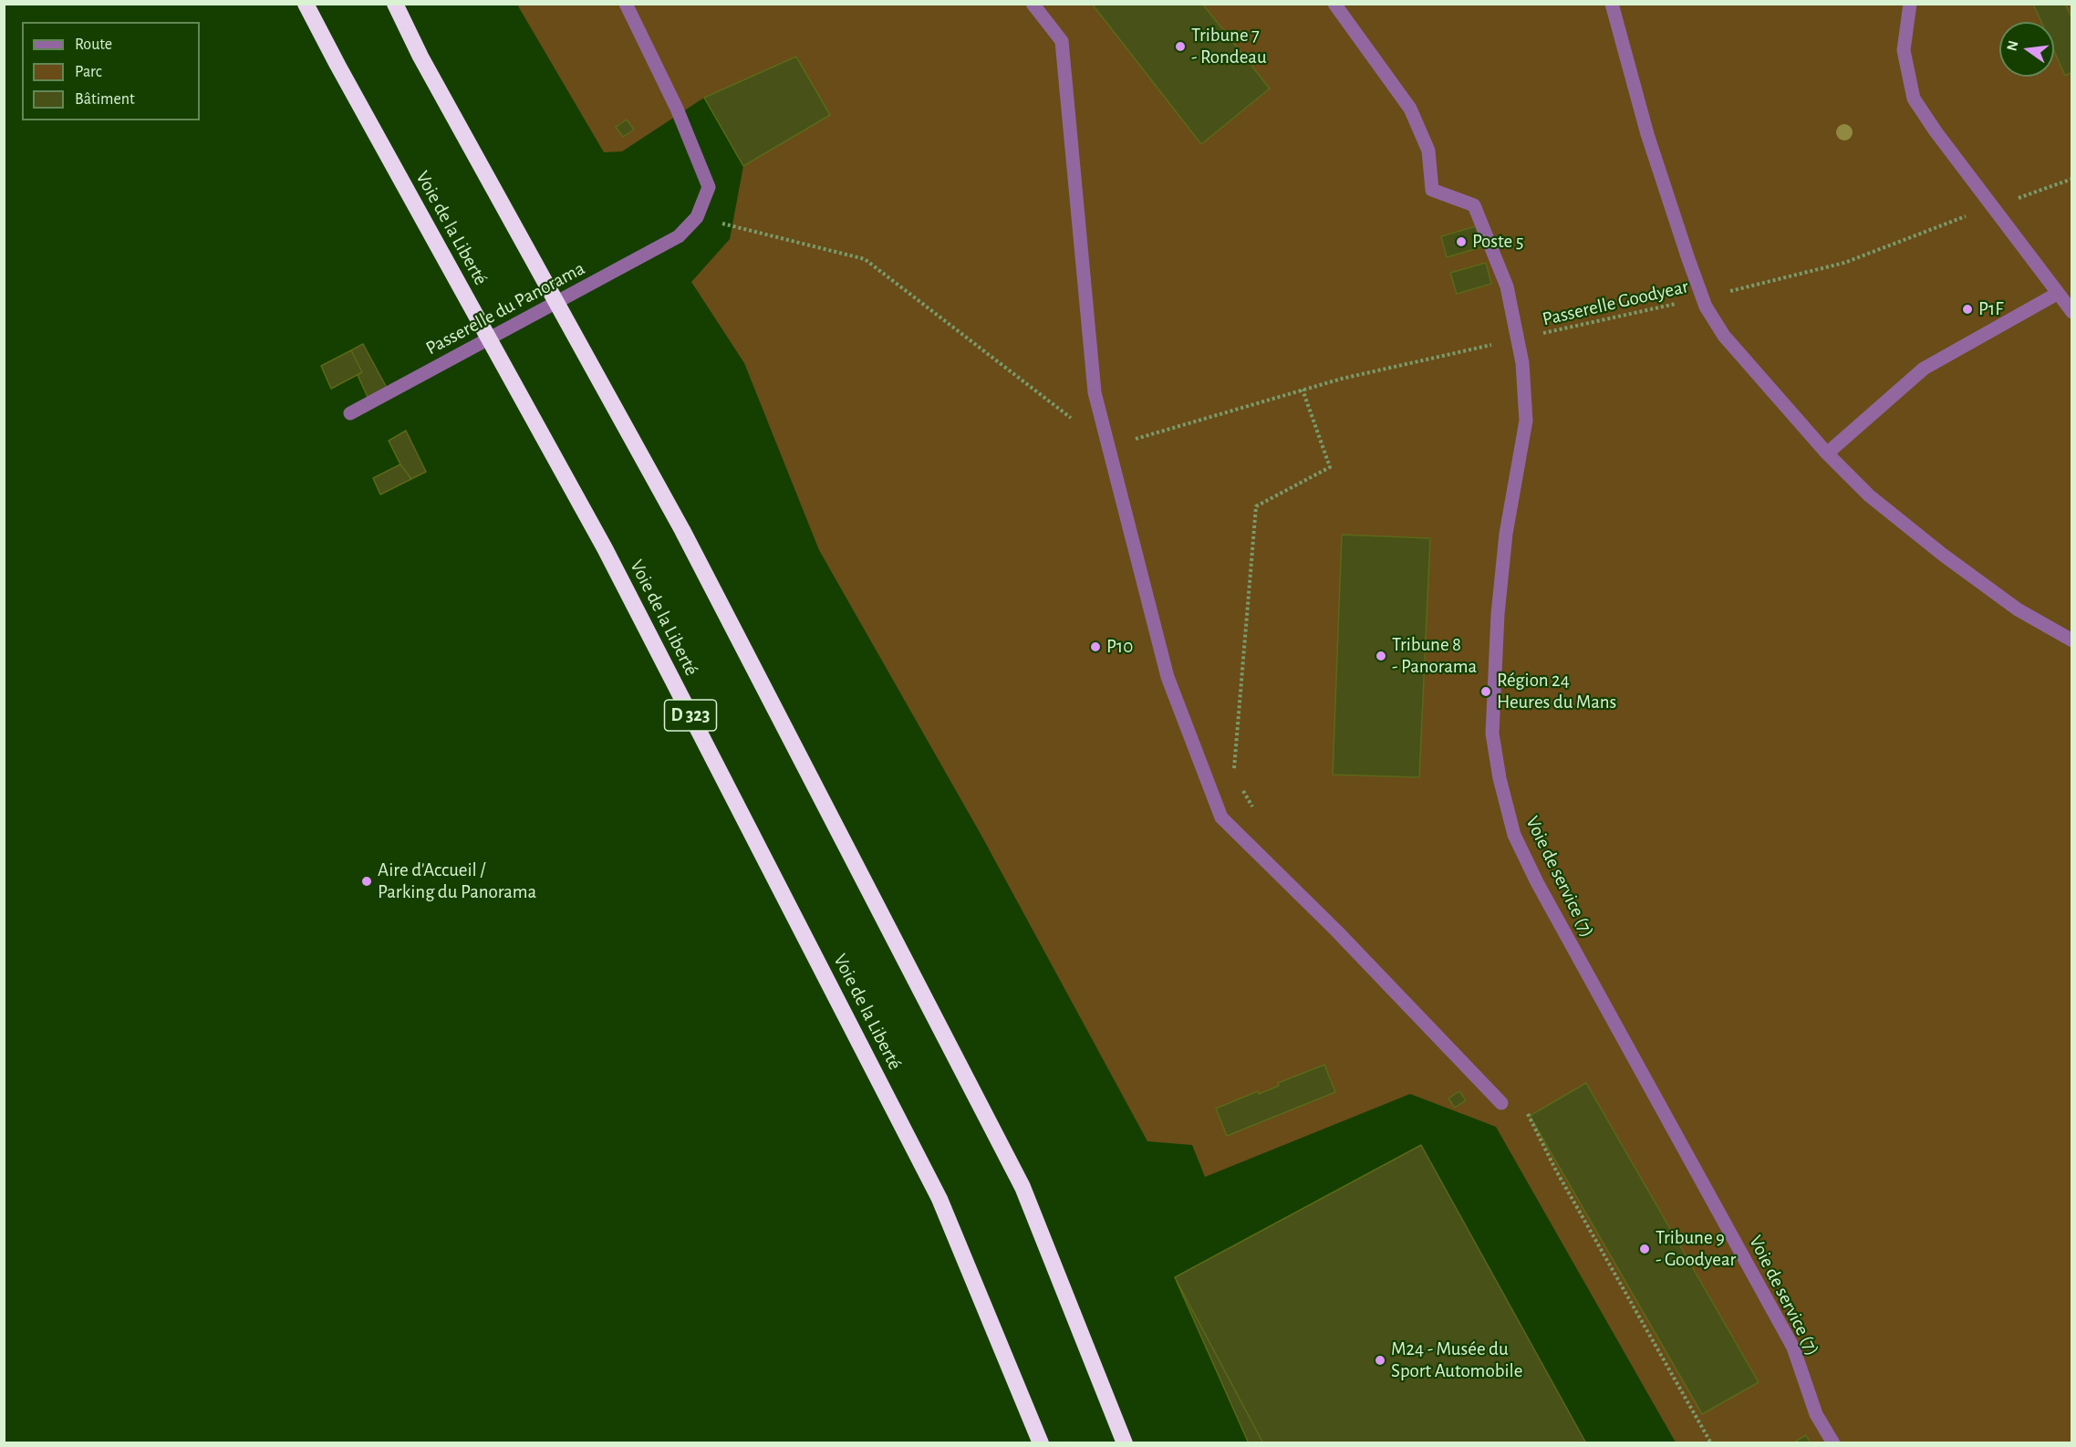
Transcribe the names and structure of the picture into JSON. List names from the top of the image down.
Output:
{
  "streets": {
    "highway": ["Voie de la Liberté", "D 323"],
    "street": ["Passerelle du Panorama", "Voie de service (7)"],
    "path": ["Passerelle Goodyear"]
  },
  "places": [
    "Tribune 7 - Rondeau",
    "Poste 5",
    "P1F",
    "P10",
    "Tribune 8 - Panorama",
    "Région 24 Heures du Mans",
    "Aire d'Accueil / Parking du Panorama",
    "Tribune 9 - Goodyear",
    "M24 - Musée du Sport Automobile"
  ],
  "legend": ["Route", "Parc", "Bâtiment"],
  "north": "left"
}
